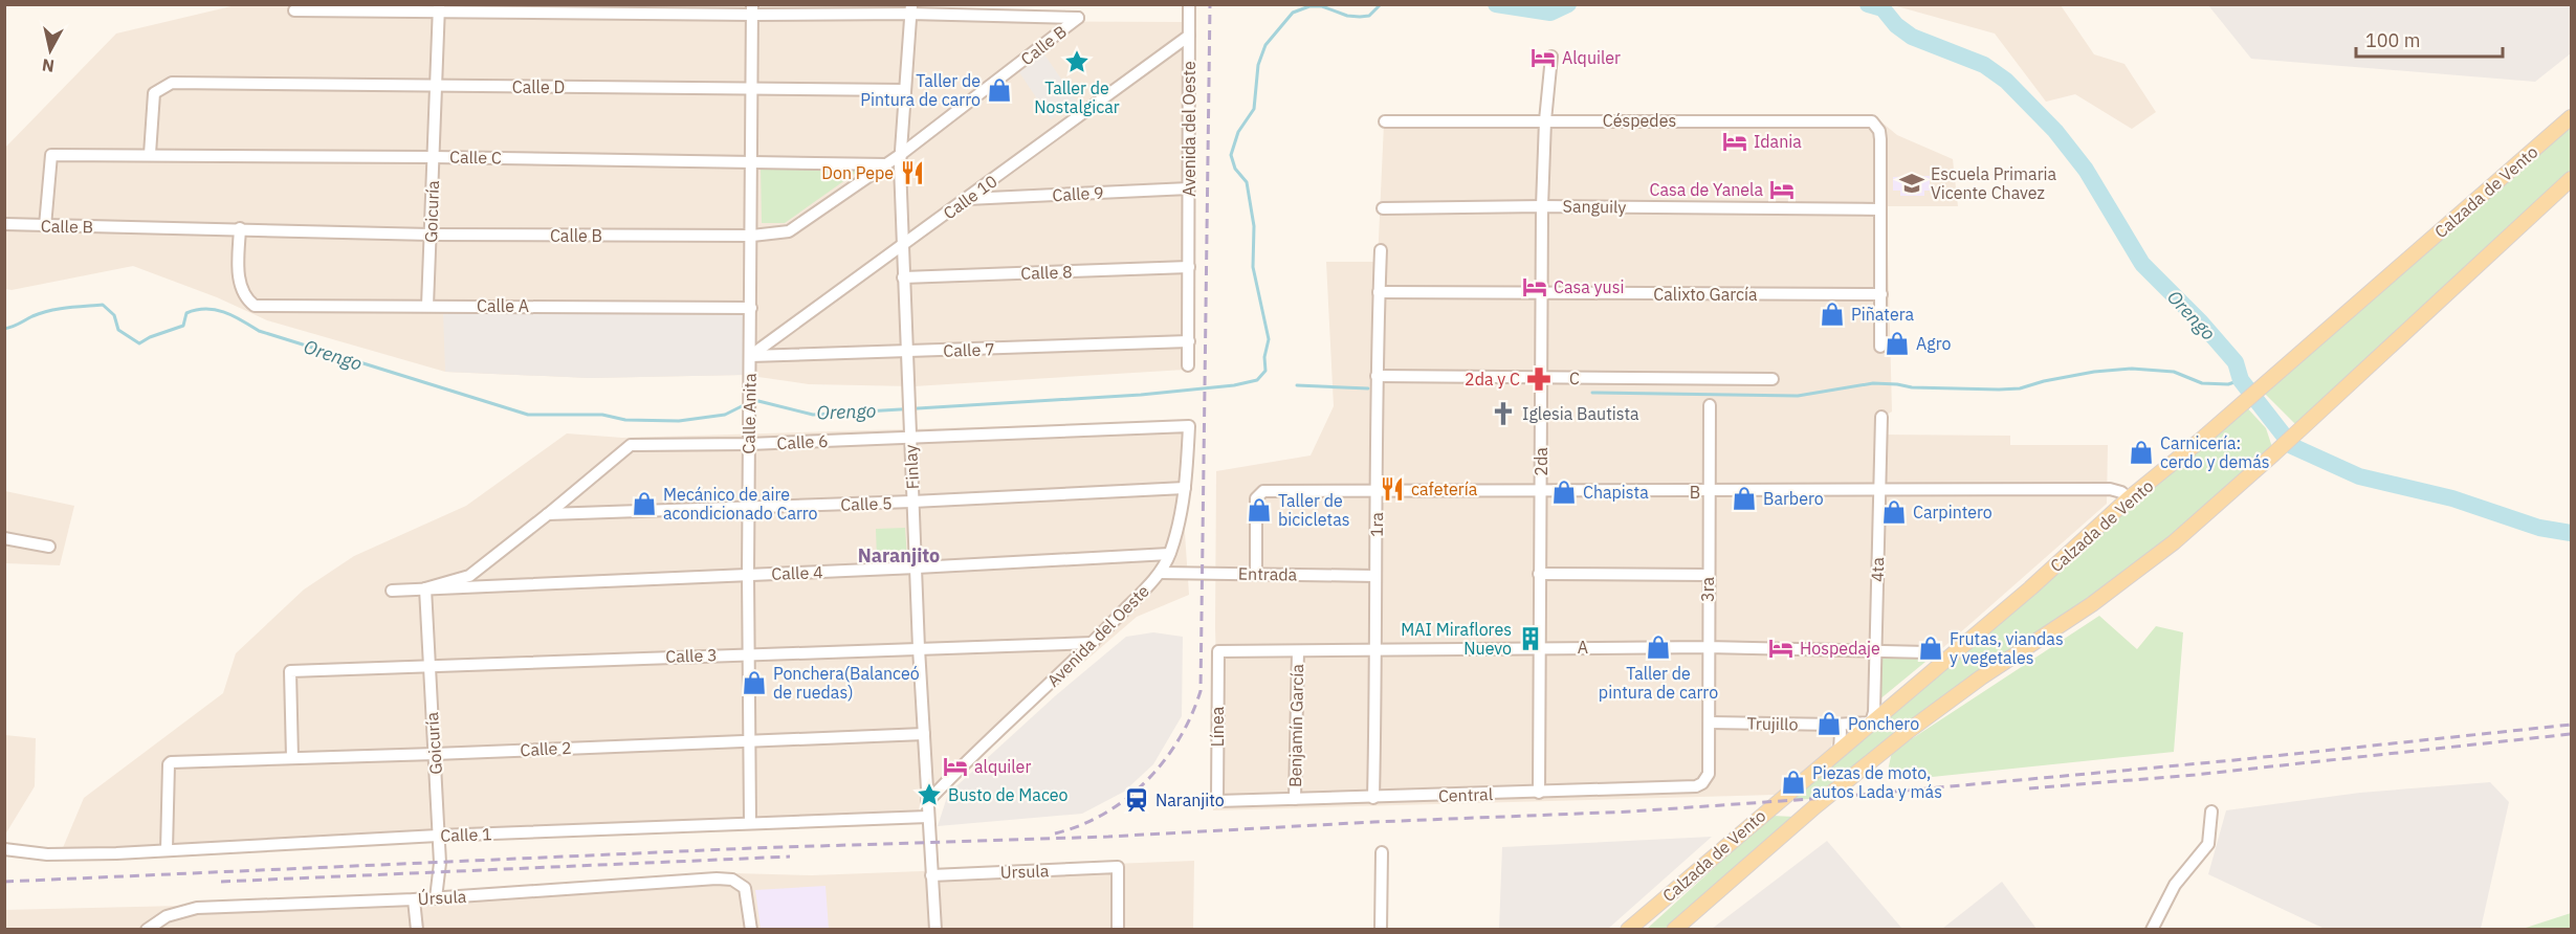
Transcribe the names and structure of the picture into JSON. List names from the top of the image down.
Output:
{
  "streets": {
    "main road": ["Calzada de Vento"],
    "street": [
      "Calle B",
      "Calle D",
      "Céspedes",
      "Avenida del Oeste",
      "Calle C",
      "Calle 9",
      "Calle 10",
      "Sanguily",
      "Goicuría",
      "Calle 8",
      "Calixto García",
      "Calle A",
      "Calle 7",
      "C",
      "Calle Anita",
      "Calle 6",
      "2da",
      "Finlay",
      "B",
      "Calle 5",
      "1ra",
      "4ta",
      "Calle 4",
      "Entrada",
      "3ra",
      "A",
      "Calle 3",
      "Trujillo",
      "Benjamín García",
      "Línea",
      "Calle 2",
      "Central",
      "Calle 1",
      "Ursula",
      "Úrsula"
    ]
  },
  "crossings": [
    ["Calle B", "Calle C"],
    ["Calle B", "Goicuría"],
    ["Calle B", "Calle A"],
    ["Calle B", "Calle Anita"],
    ["Calle B", "Finlay"],
    ["Calle D", "Calle C"],
    ["Calle D", "Goicuría"],
    ["Calle D", "Calle Anita"],
    ["Calle D", "Finlay"],
    ["Céspedes", "Sanguily"],
    ["Céspedes", "2da"],
    ["Avenida del Oeste", "Calle 9"],
    ["Avenida del Oeste", "Calle 10"],
    ["Avenida del Oeste", "Calle 8"],
    ["Avenida del Oeste", "Calle 7"],
    ["Avenida del Oeste", "Calle 6"],
    ["Avenida del Oeste", "Finlay"],
    ["Avenida del Oeste", "Calle 5"],
    ["Avenida del Oeste", "Calle 4"],
    ["Avenida del Oeste", "Entrada"],
    ["Avenida del Oeste", "Calle 3"],
    ["Calle C", "Goicuría"],
    ["Calle C", "Calle Anita"],
    ["Calle C", "Finlay"],
    ["Calzada de Vento", "B"],
    ["Calzada de Vento", "4ta"],
    ["Calzada de Vento", "A"],
    ["Calzada de Vento", "Trujillo"],
    ["Calle 9", "Calle 10"],
    ["Calle 10", "Calle 7"],
    ["Calle 10", "Calle Anita"],
    ["Calle 10", "Finlay"],
    ["Sanguily", "2da"],
    ["Goicuría", "Calle A"],
    ["Goicuría", "Calle 6"],
    ["Goicuría", "Calle 4"],
    ["Goicuría", "Calle 3"],
    ["Goicuría", "Calle 2"],
    ["Goicuría", "Calle 1"],
    ["Goicuría", "Úrsula"],
    ["Calle 8", "Finlay"],
    ["Calixto García", "2da"],
    ["Calixto García", "1ra"],
    ["Calle A", "Calle Anita"],
    ["Calle 7", "Calle Anita"],
    ["Calle 7", "Finlay"],
    ["C", "2da"],
    ["C", "1ra"],
    ["Calle Anita", "Calle 6"],
    ["Calle Anita", "Calle 5"],
    ["Calle Anita", "Calle 4"],
    ["Calle Anita", "Calle 3"],
    ["Calle Anita", "Calle 2"],
    ["Calle Anita", "Calle 1"],
    ["Calle 6", "Finlay"],
    ["Calle 6", "Calle 5"],
    ["Calle 6", "Calle 4"],
    ["2da", "B"],
    ["2da", "A"],
    ["2da", "Central"],
    ["Finlay", "Calle 5"],
    ["Finlay", "Calle 4"],
    ["Finlay", "Calle 3"],
    ["Finlay", "Calle 2"],
    ["Finlay", "Calle 1"],
    ["Finlay", "Ursula"],
    ["B", "1ra"],
    ["B", "4ta"],
    ["B", "Entrada"],
    ["B", "3ra"],
    ["1ra", "Entrada"],
    ["1ra", "A"],
    ["1ra", "Central"],
    ["4ta", "A"],
    ["4ta", "Trujillo"],
    ["3ra", "A"],
    ["3ra", "Trujillo"],
    ["3ra", "Central"],
    ["A", "Benjamín García"],
    ["A", "Línea"],
    ["Calle 3", "Calle 2"],
    ["Benjamín García", "Central"],
    ["Línea", "Central"],
    ["Calle 2", "Calle 1"]
  ],
  "districts": ["Naranjito"],
  "water": ["Orengo"],
  "places": {
    "hotel": [
      "Alquiler",
      "Idania",
      "Casa de Yanela",
      "Casa yusi",
      "Hospedaje",
      "alquiler"
    ],
    "place": ["Taller de Nostalgicar", "Busto de Maceo"],
    "shop": [
      "Taller de Pintura de carro",
      "Piñatera",
      "Agro",
      "Carnicería: cerdo y demás",
      "Chapista",
      "Barbero",
      "Mecánico de aire acondicionado Carro",
      "Taller de bicicletas",
      "Carpintero",
      "Taller de pintura de carro",
      "Frutas, viandas y vegetales",
      "Ponchera(Balanceó de ruedas)",
      "Ponchero",
      "Piezas de moto, autos Lada y más"
    ],
    "restaurant": ["Don Pepe", "cafetería"],
    "school or university": ["Escuela Primaria Vicente Chavez"],
    "pharmacy": ["2da y C"],
    "church": ["Iglesia Bautista"],
    "building": ["MAI Miraflores Nuevo"],
    "station": ["Naranjito"]
  },
  "scale_bar": "100 m",
  "north": "bottom"
}
